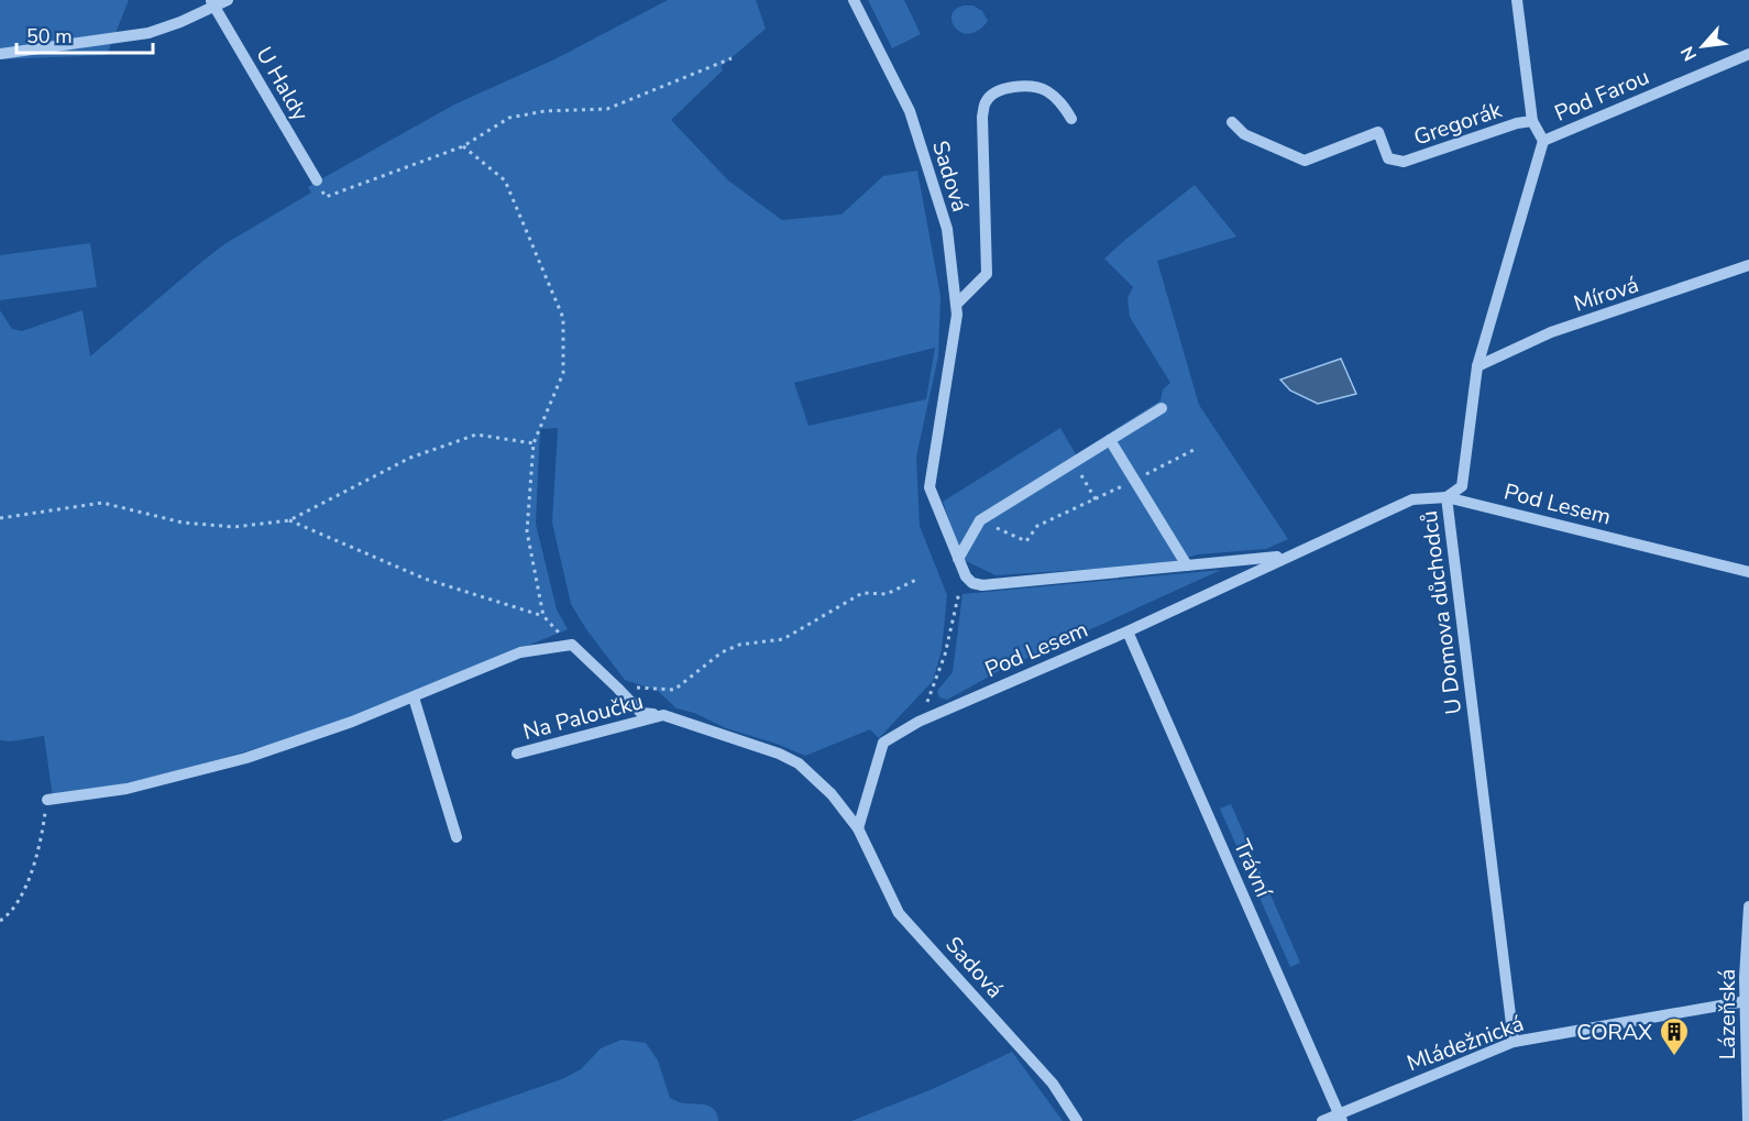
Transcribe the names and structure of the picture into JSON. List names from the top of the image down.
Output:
{
  "streets": {
    "street": [
      "U Haldy",
      "Pod Farou",
      "Gregorák",
      "Sadová",
      "Mírová",
      "Pod Lesem",
      "U Domova důchodců",
      "Na Paloučku",
      "Trávní",
      "Lázeňská",
      "Mládežnická"
    ]
  },
  "crossings": [
    ["Pod Farou", "U Domova důchodců"],
    ["Sadová", "Pod Lesem"],
    ["Sadová", "Na Paloučku"],
    ["Mírová", "U Domova důchodců"],
    ["Pod Lesem", "U Domova důchodců"],
    ["Pod Lesem", "Na Paloučku"],
    ["Pod Lesem", "Trávní"],
    ["U Domova důchodců", "Mládežnická"],
    ["Trávní", "Mládežnická"],
    ["Lázeňská", "Mládežnická"]
  ],
  "places": {
    "building": ["CORAX"]
  },
  "scale_bar": "50 m",
  "north": "bottom left"
}
